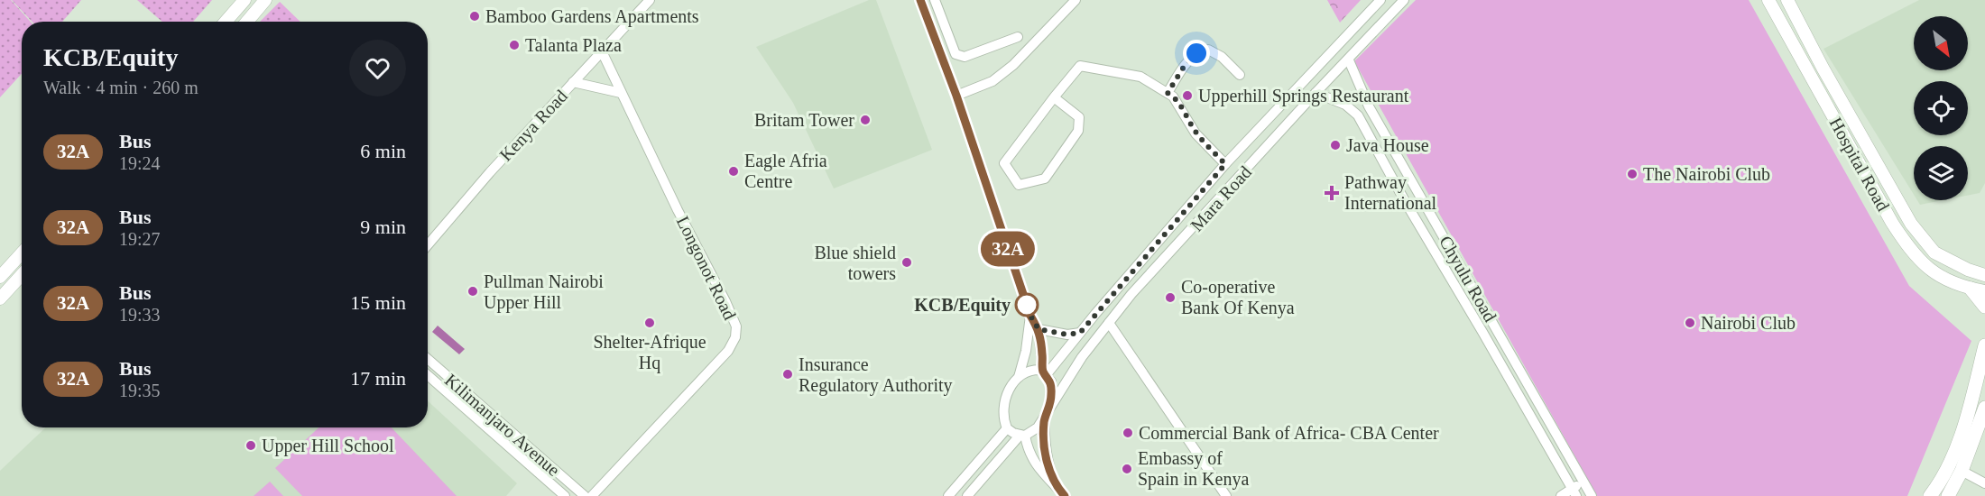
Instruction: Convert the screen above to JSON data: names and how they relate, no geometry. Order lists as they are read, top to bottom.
{
  "streets": {
    "street": [
      "Kenya Road",
      "Hospital Road",
      "Mara Road",
      "Longonot Road",
      "Chyulu Road",
      "Kilimanjaro Avenue"
    ]
  },
  "crossings": [
    ["Kenya Road", "Longonot Road"],
    ["Mara Road", "Chyulu Road"]
  ],
  "places": {
    "other": [
      "Bamboo Gardens Apartments",
      "Talanta Plaza",
      "Upperhill Springs Restaurant",
      "Britam Tower",
      "Java House",
      "Eagle Afria Centre",
      "The Nairobi Club",
      "Blue shield towers",
      "Pullman Nairobi Upper Hill",
      "Co-operative Bank Of Kenya",
      "KCB/Equity",
      "Shelter-Afrique Hq",
      "Nairobi Club",
      "Insurance Regulatory Authority",
      "Commercial Bank of Africa- CBA Center",
      "Upper Hill School",
      "Embassy of Spain in Kenya"
    ],
    "health": ["Pathway International"]
  },
  "lines": ["bus line 32A"],
  "north": "bottom right",
  "page": {
    "on_map": "32A",
    "heading": ["KCB/Equity", "Walk · 4 min · 260 m"],
    "list": [
      {
        "mark": "32A",
        "name": "Bus",
        "note": "19:24",
        "value": "6 min"
      },
      {
        "mark": "32A",
        "name": "Bus",
        "note": "19:27",
        "value": "9 min"
      },
      {
        "mark": "32A",
        "name": "Bus",
        "note": "19:33",
        "value": "15 min"
      },
      {
        "mark": "32A",
        "name": "Bus",
        "note": "19:35",
        "value": "17 min"
      }
    ]
  }
}
